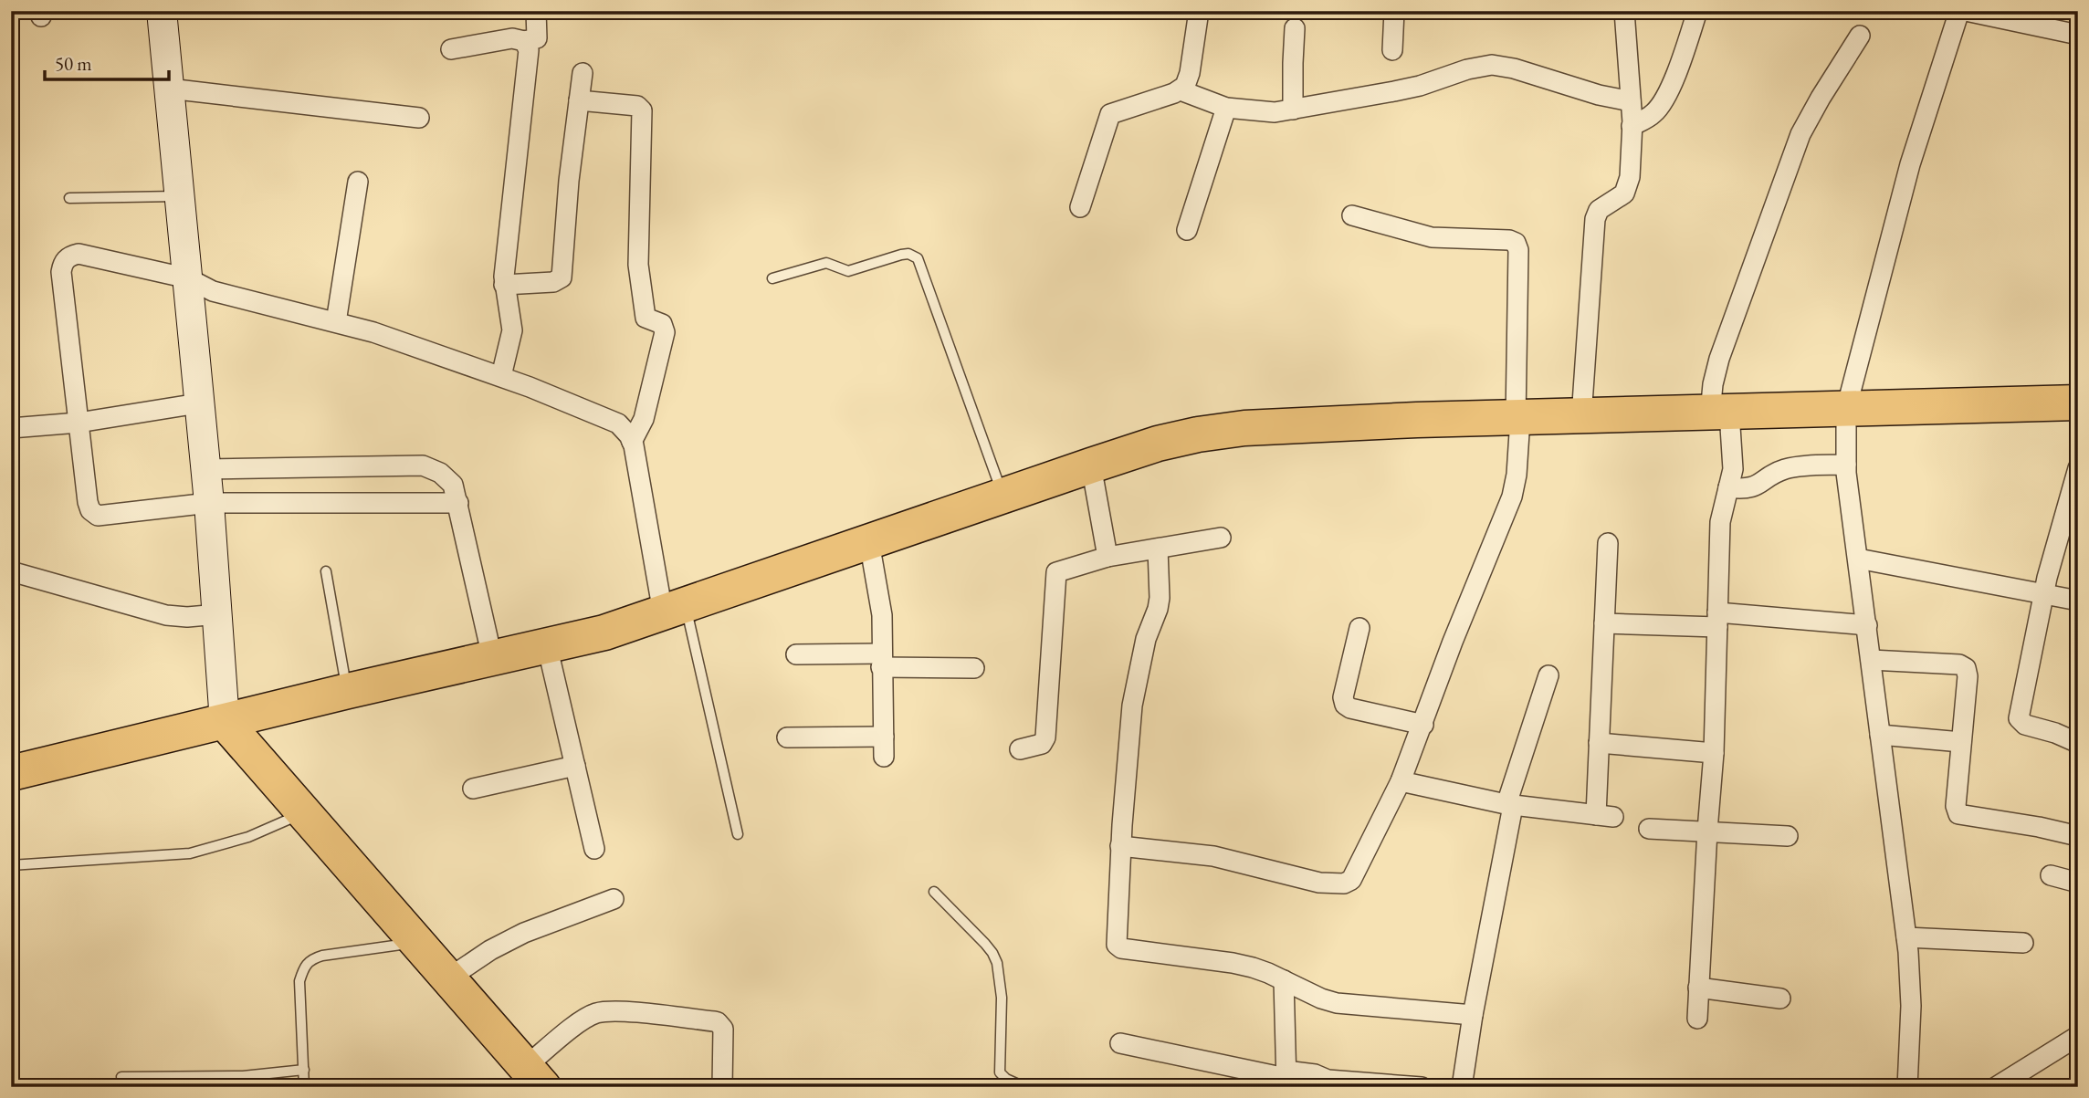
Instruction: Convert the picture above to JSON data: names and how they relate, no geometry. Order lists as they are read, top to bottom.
{
  "scale_bar": "50 m"
}
